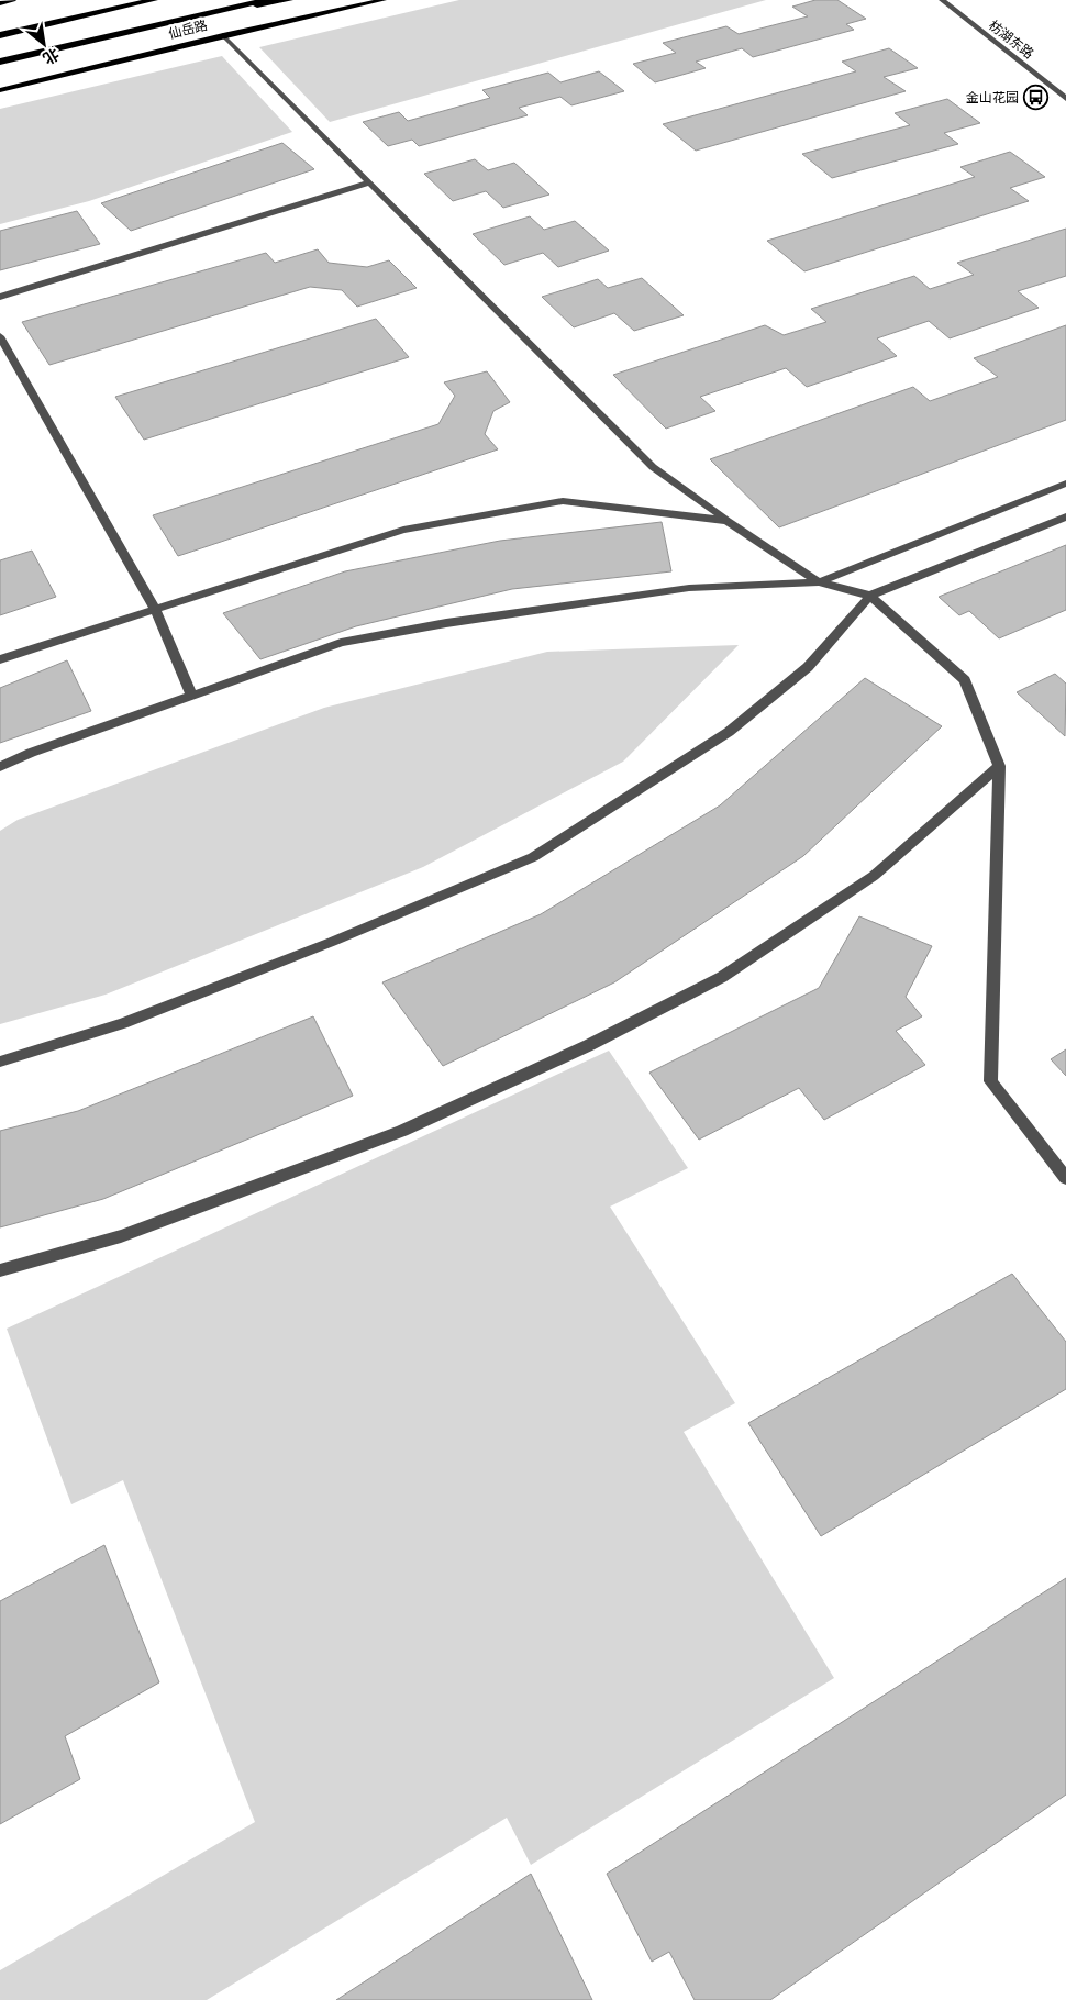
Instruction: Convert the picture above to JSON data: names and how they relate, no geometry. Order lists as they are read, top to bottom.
{
  "streets": {
    "highway": ["仙岳路"],
    "street": ["枋湖东路"]
  },
  "places": {
    "bus stop": ["金山花园"]
  },
  "north": "bottom right"
}
